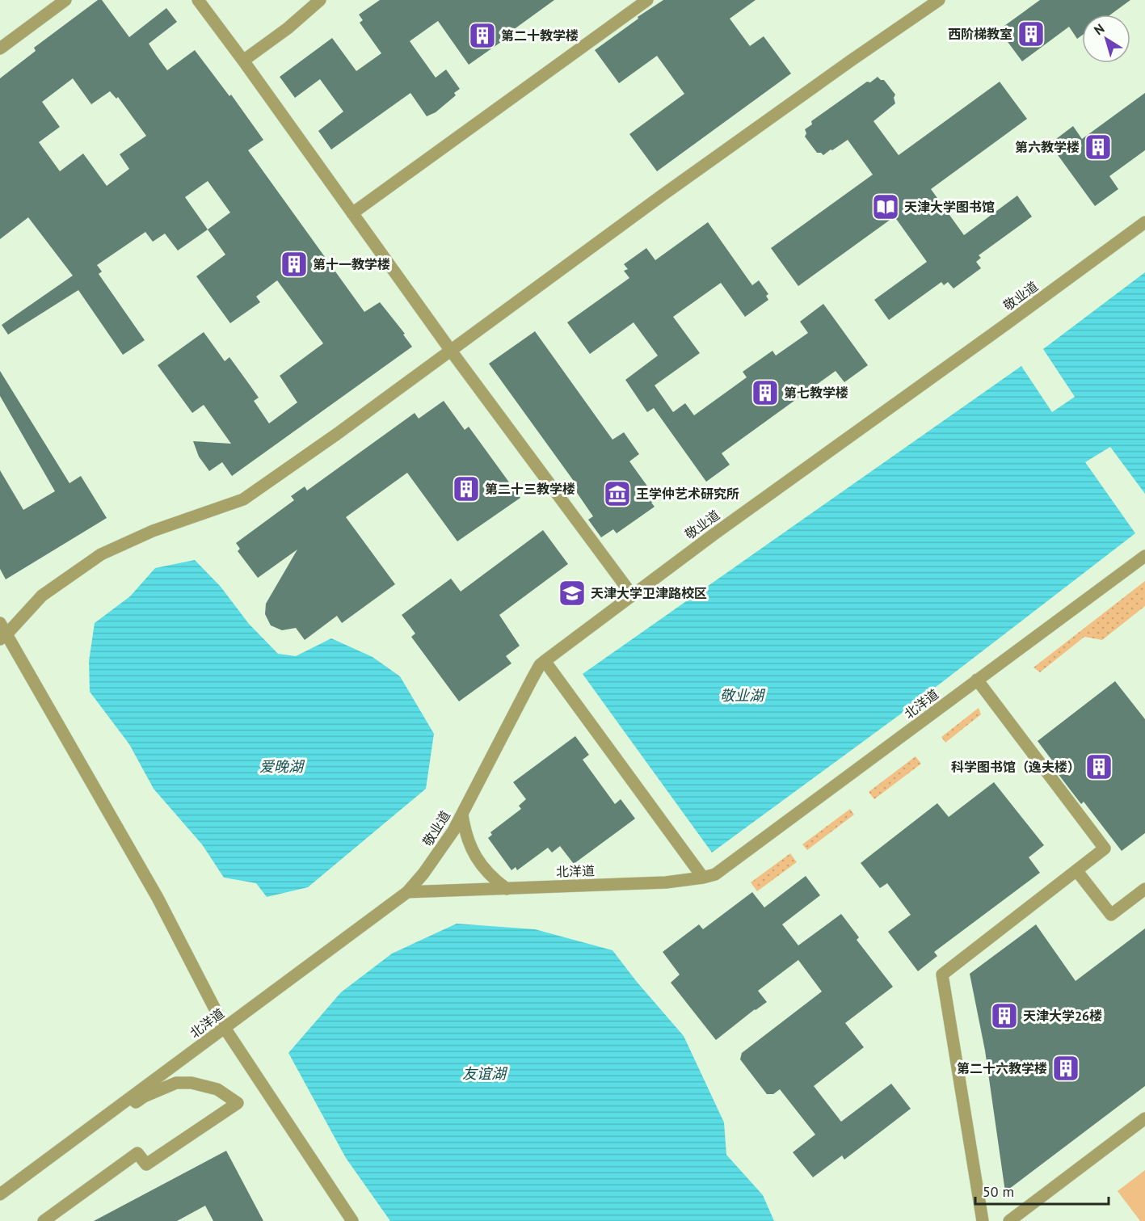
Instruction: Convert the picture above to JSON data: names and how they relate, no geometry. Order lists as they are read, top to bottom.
{
  "streets": {
    "street": ["敬业道", "北洋道"]
  },
  "crossings": [
    ["敬业道", "北洋道"]
  ],
  "water": ["敬业湖", "爱晚湖", "友谊湖"],
  "places": {
    "building": [
      "西阶梯教室",
      "第二十教学楼",
      "第六教学楼",
      "第十一教学楼",
      "第七教学楼",
      "第二十三教学楼",
      "科学图书馆（逸夫楼）",
      "天津大学26楼",
      "第二十六教学楼"
    ],
    "library": ["天津大学图书馆"],
    "museum": ["王学仲艺术研究所"],
    "school or university": ["天津大学卫津路校区"]
  },
  "scale_bar": "50 m",
  "north": "top left"
}
